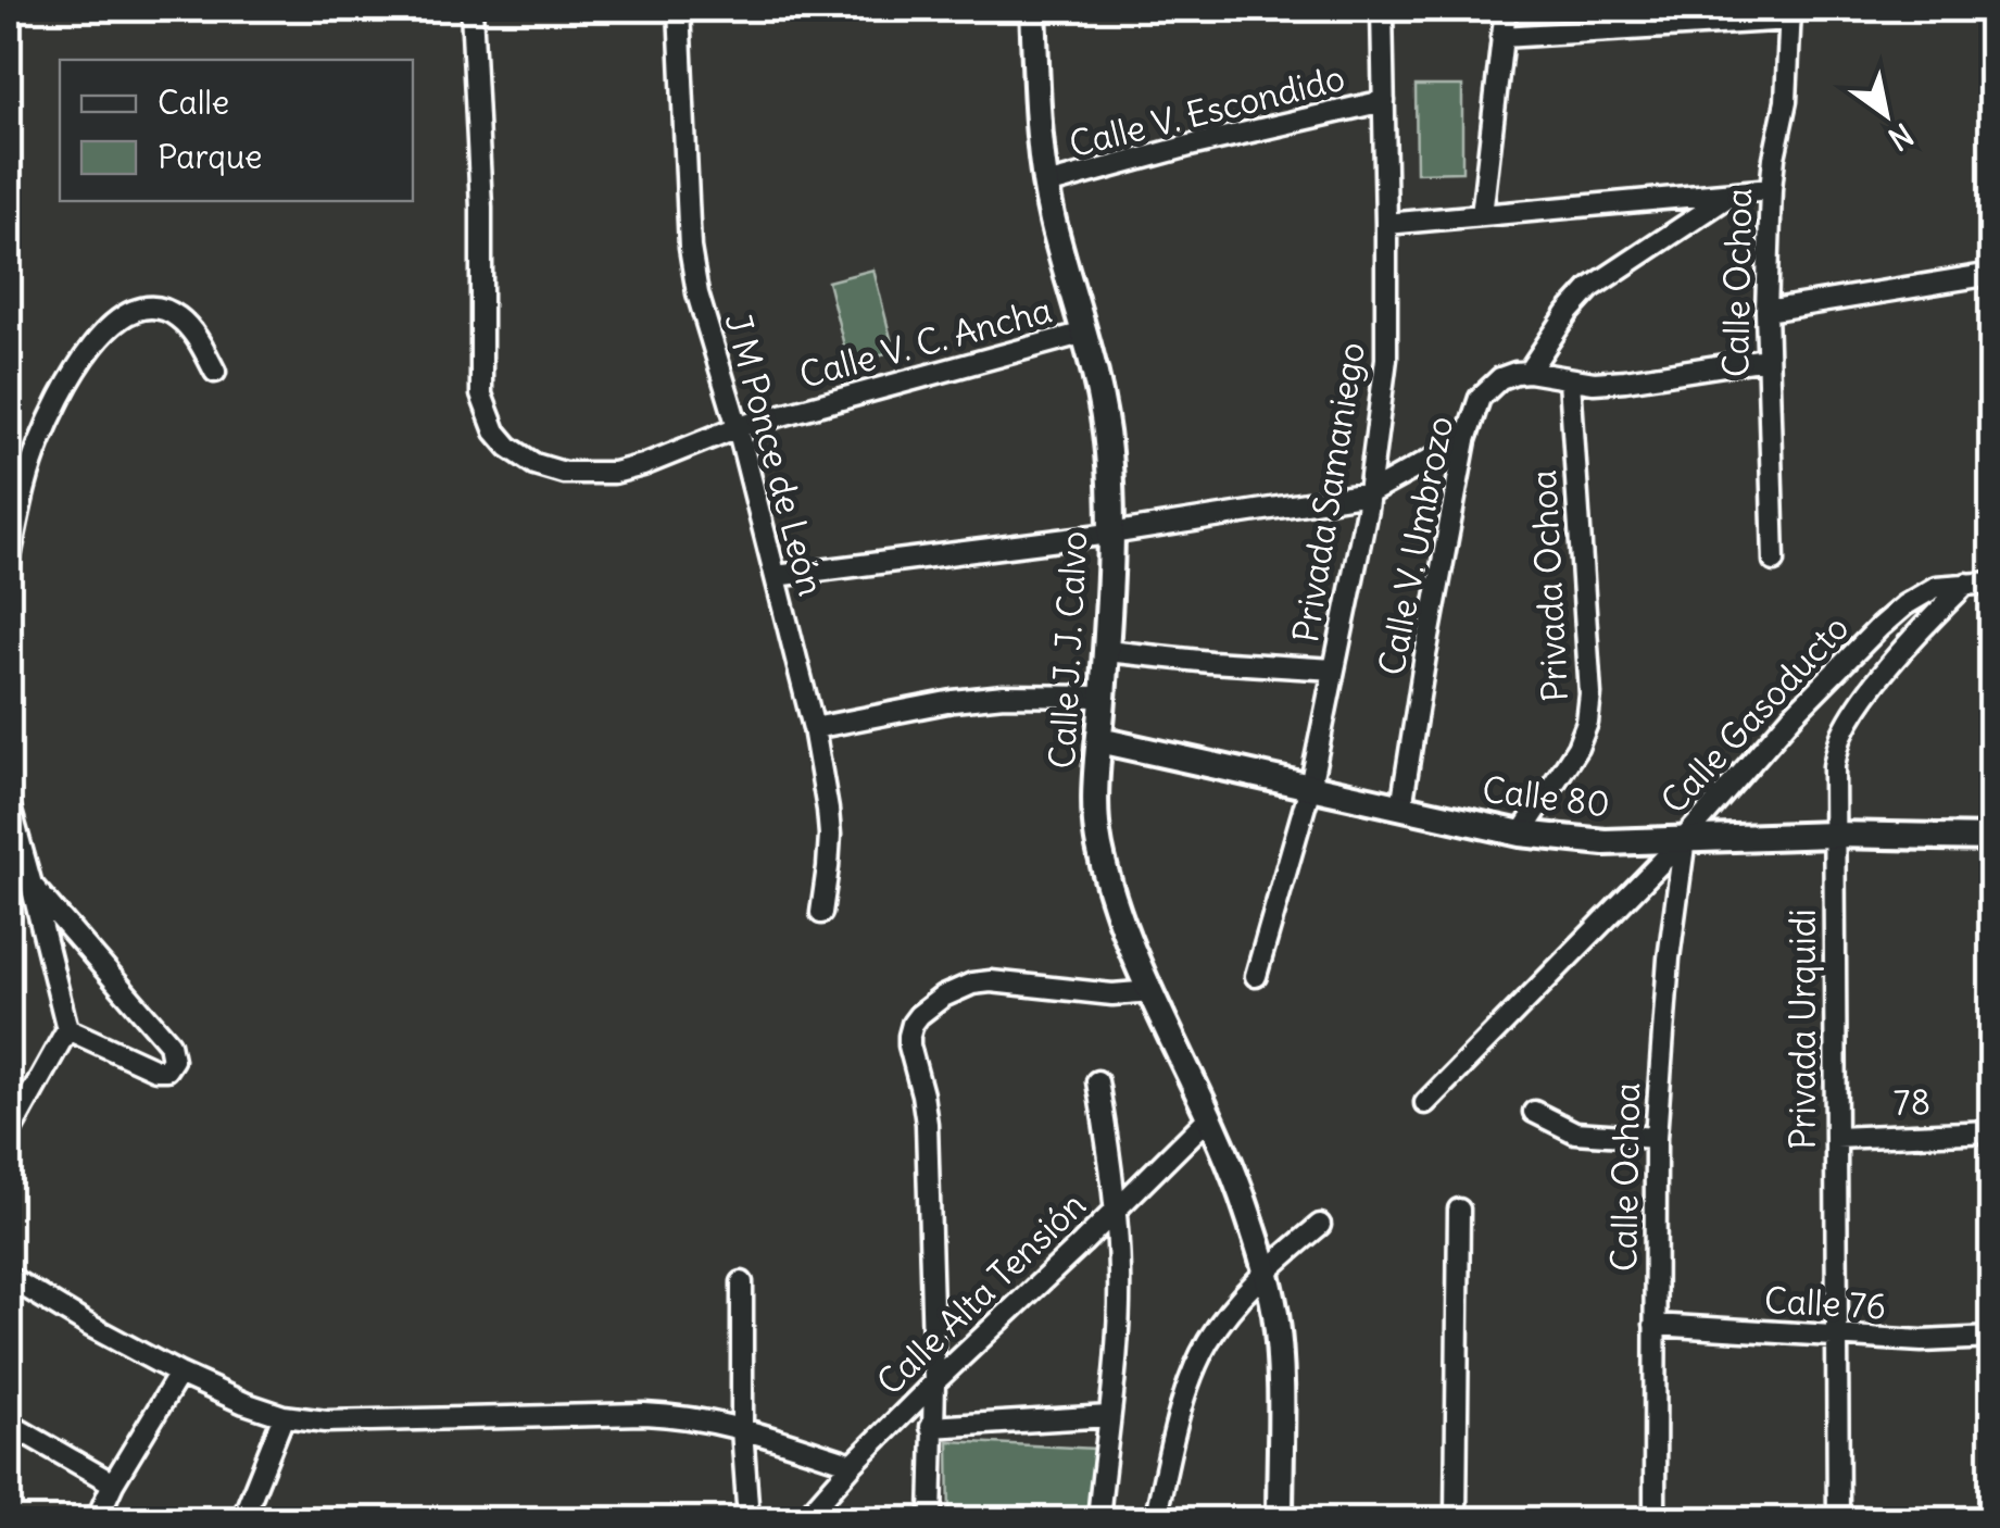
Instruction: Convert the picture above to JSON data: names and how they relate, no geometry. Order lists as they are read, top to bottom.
{
  "streets": {
    "street": [
      "Calle V. Escondido",
      "Calle Ochoa",
      "Calle V. C. Ancha",
      "J M Ponce de León",
      "Privada Samaniego",
      "Calle V. Umbrozo",
      "Privada Ochoa",
      "Calle J. J. Calvo",
      "Calle Gasoducto",
      "Calle 80",
      "Privada Urquidi",
      "78",
      "Calle Alta Tensión",
      "Calle 76"
    ]
  },
  "crossings": [
    ["Calle V. Escondido", "Privada Samaniego"],
    ["Calle V. Escondido", "Calle J. J. Calvo"],
    ["Calle Ochoa", "Calle Gasoducto"],
    ["Calle Ochoa", "Calle 80"],
    ["Calle Ochoa", "Calle 76"],
    ["Calle V. C. Ancha", "J M Ponce de León"],
    ["Calle V. C. Ancha", "Calle J. J. Calvo"],
    ["Privada Samaniego", "Calle 80"],
    ["Calle V. Umbrozo", "Calle 80"],
    ["Privada Ochoa", "Calle 80"],
    ["Calle J. J. Calvo", "Calle 80"],
    ["Calle J. J. Calvo", "Calle Alta Tensión"],
    ["Calle Gasoducto", "Calle 80"],
    ["Calle Gasoducto", "Privada Urquidi"],
    ["Calle 80", "Privada Urquidi"],
    ["Privada Urquidi", "78"],
    ["Privada Urquidi", "Calle 76"]
  ],
  "legend": ["Calle", "Parque"],
  "north": "bottom right"
}
